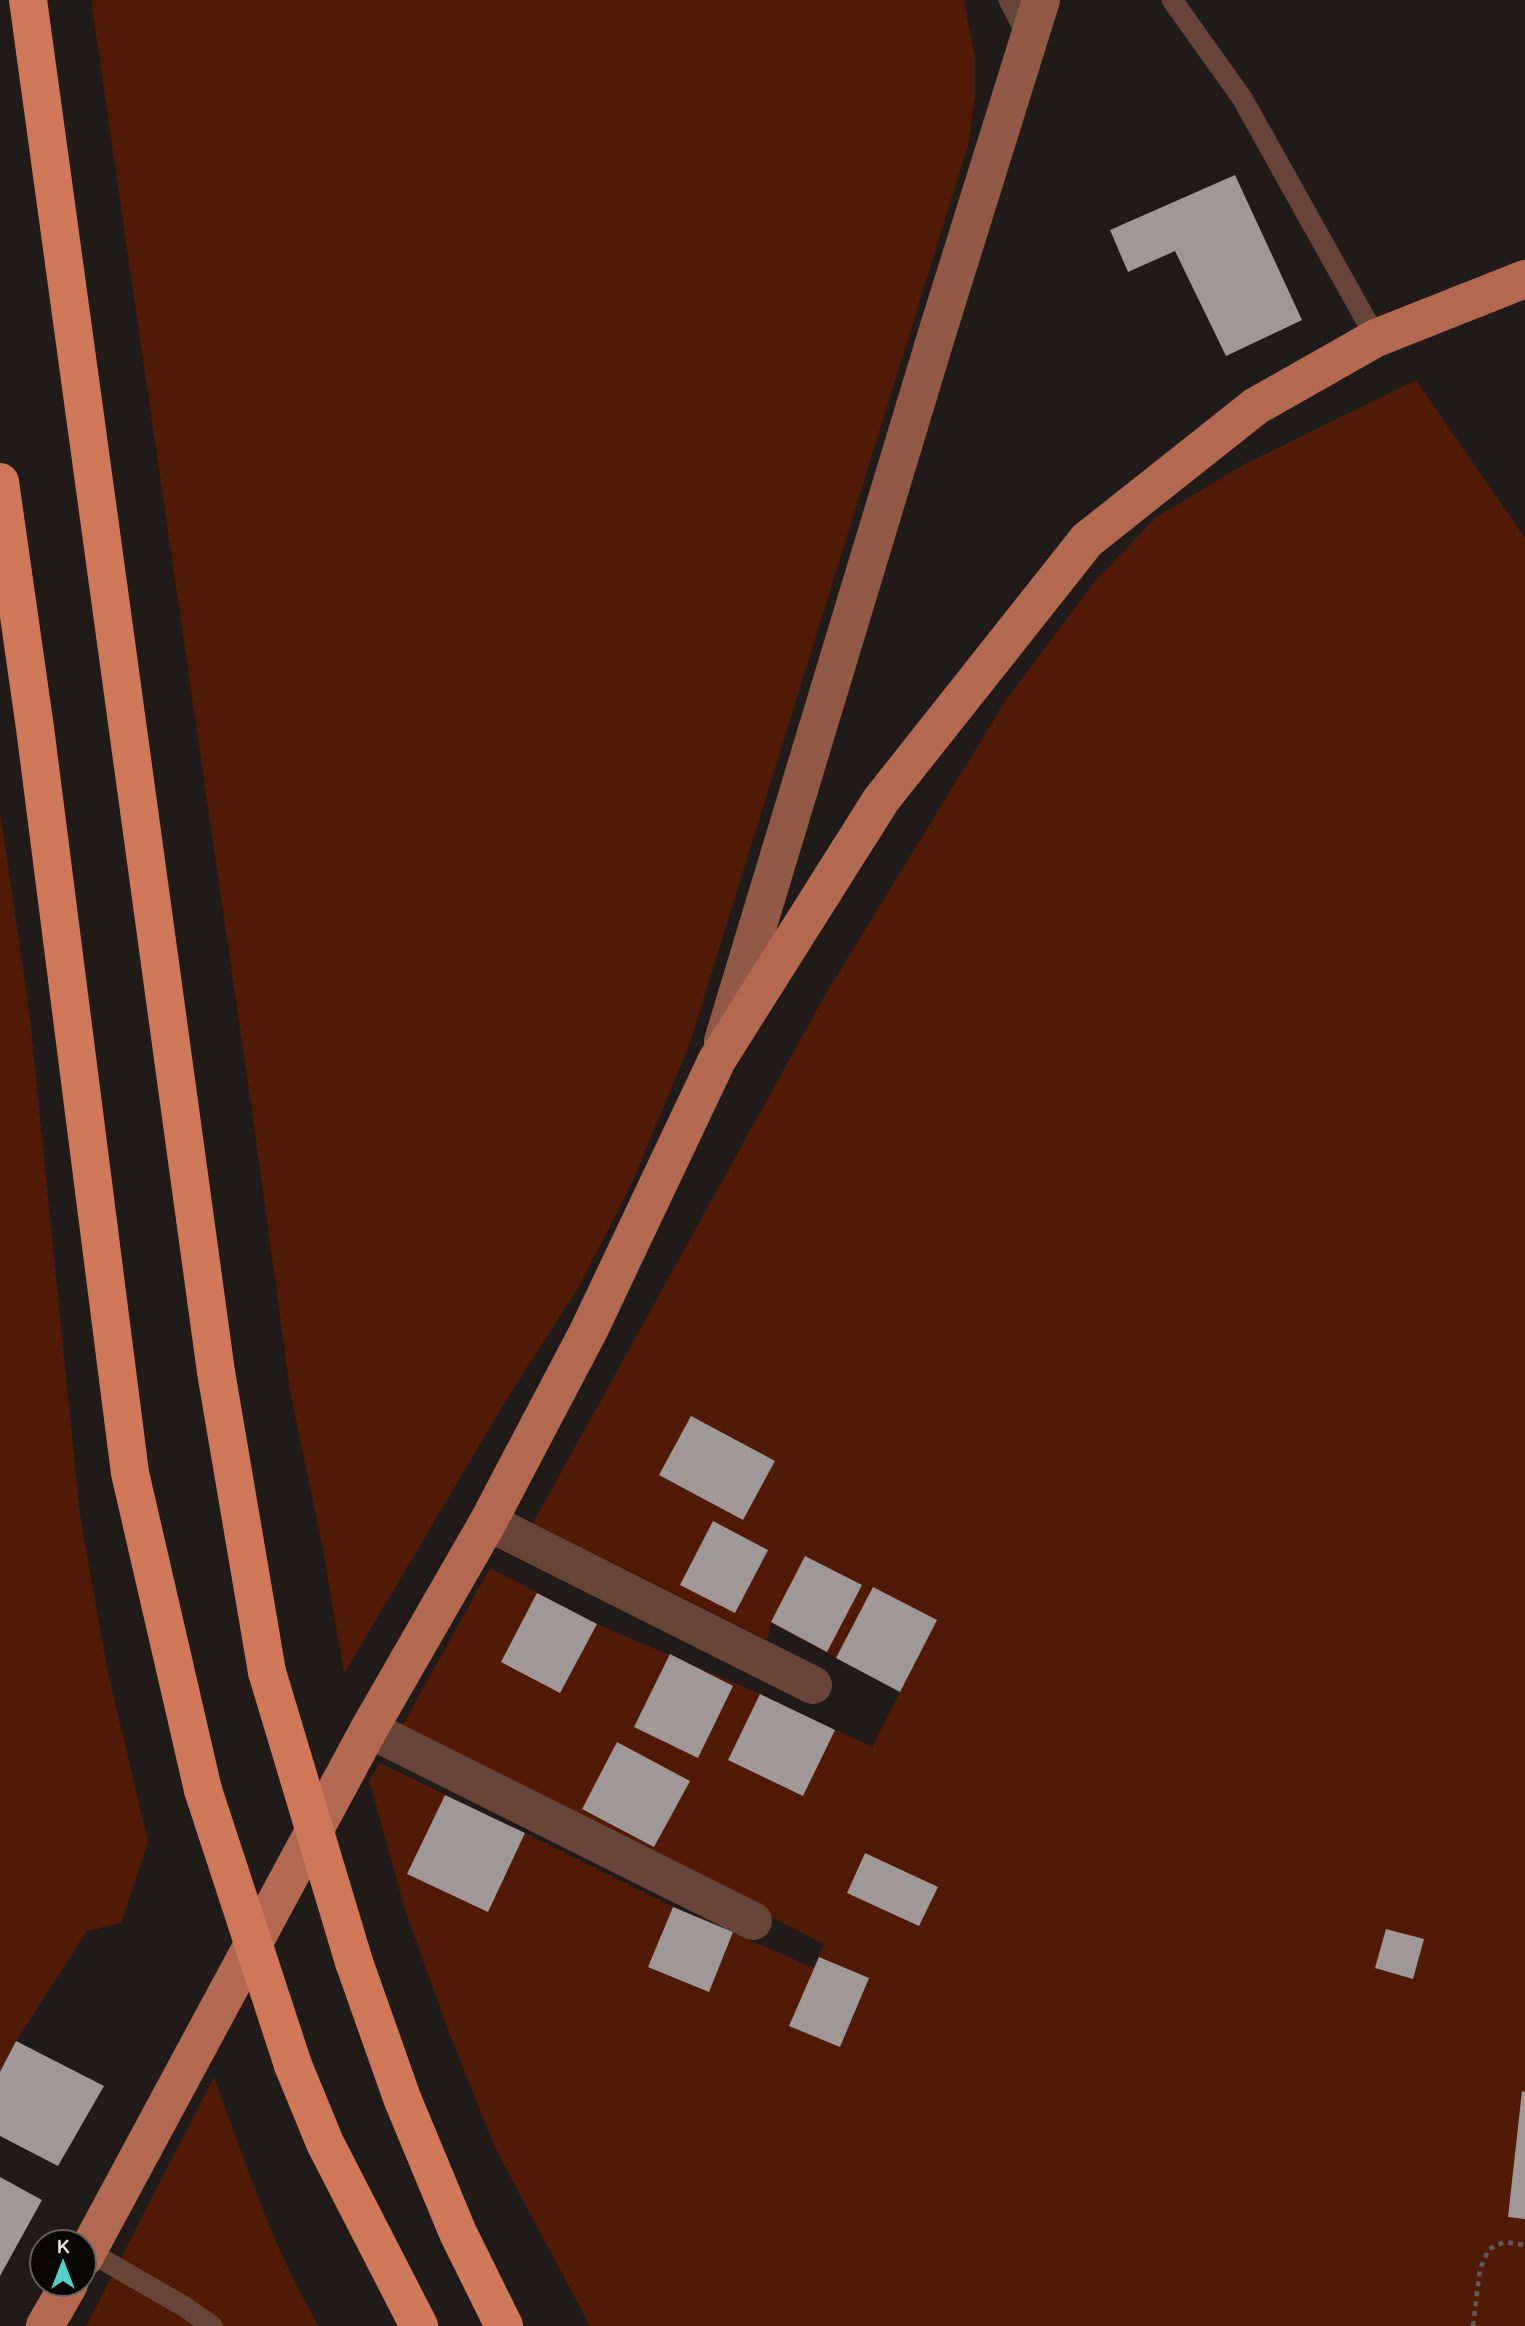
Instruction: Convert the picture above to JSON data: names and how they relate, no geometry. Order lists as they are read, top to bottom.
{
  "north": "top"
}
